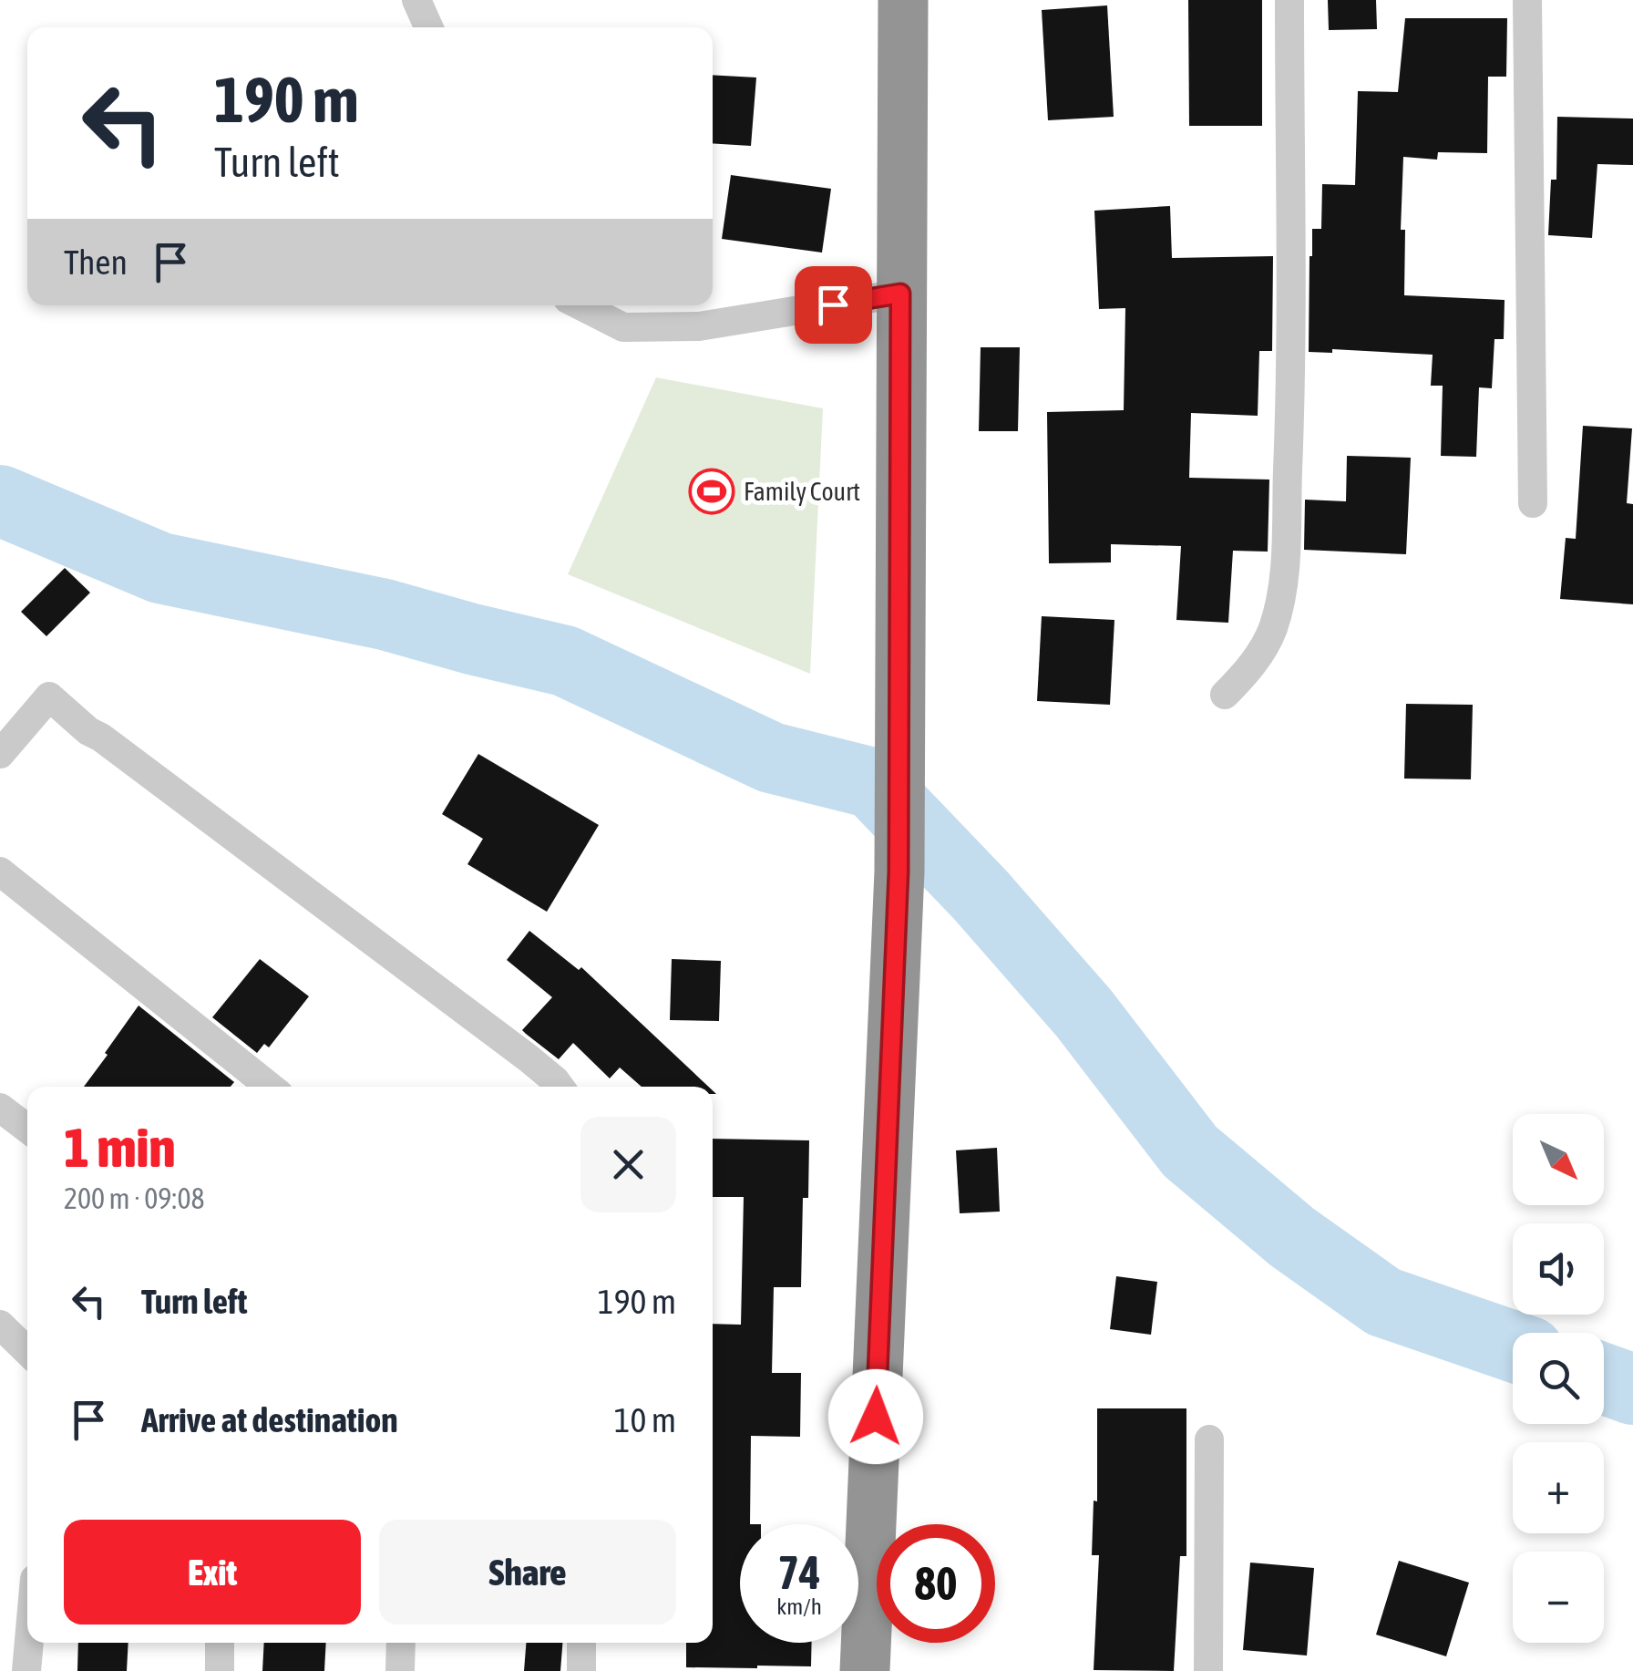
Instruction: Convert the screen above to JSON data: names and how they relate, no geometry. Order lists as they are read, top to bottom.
{
  "places": {
    "sports": ["Family Court"]
  },
  "north": "bottom right",
  "page": {
    "turn": ["190 m", "Turn left"],
    "then": "Then",
    "heading": ["1 min", "200 m · 09:08"],
    "map_buttons": ["+", "−"],
    "list": [
      {
        "name": "Turn left",
        "value": "190 m"
      },
      {
        "name": "Arrive at destination",
        "value": "10 m"
      }
    ],
    "buttons": ["Exit", "Share"],
    "speed": "74 km/h",
    "limit": "80"
  }
}
